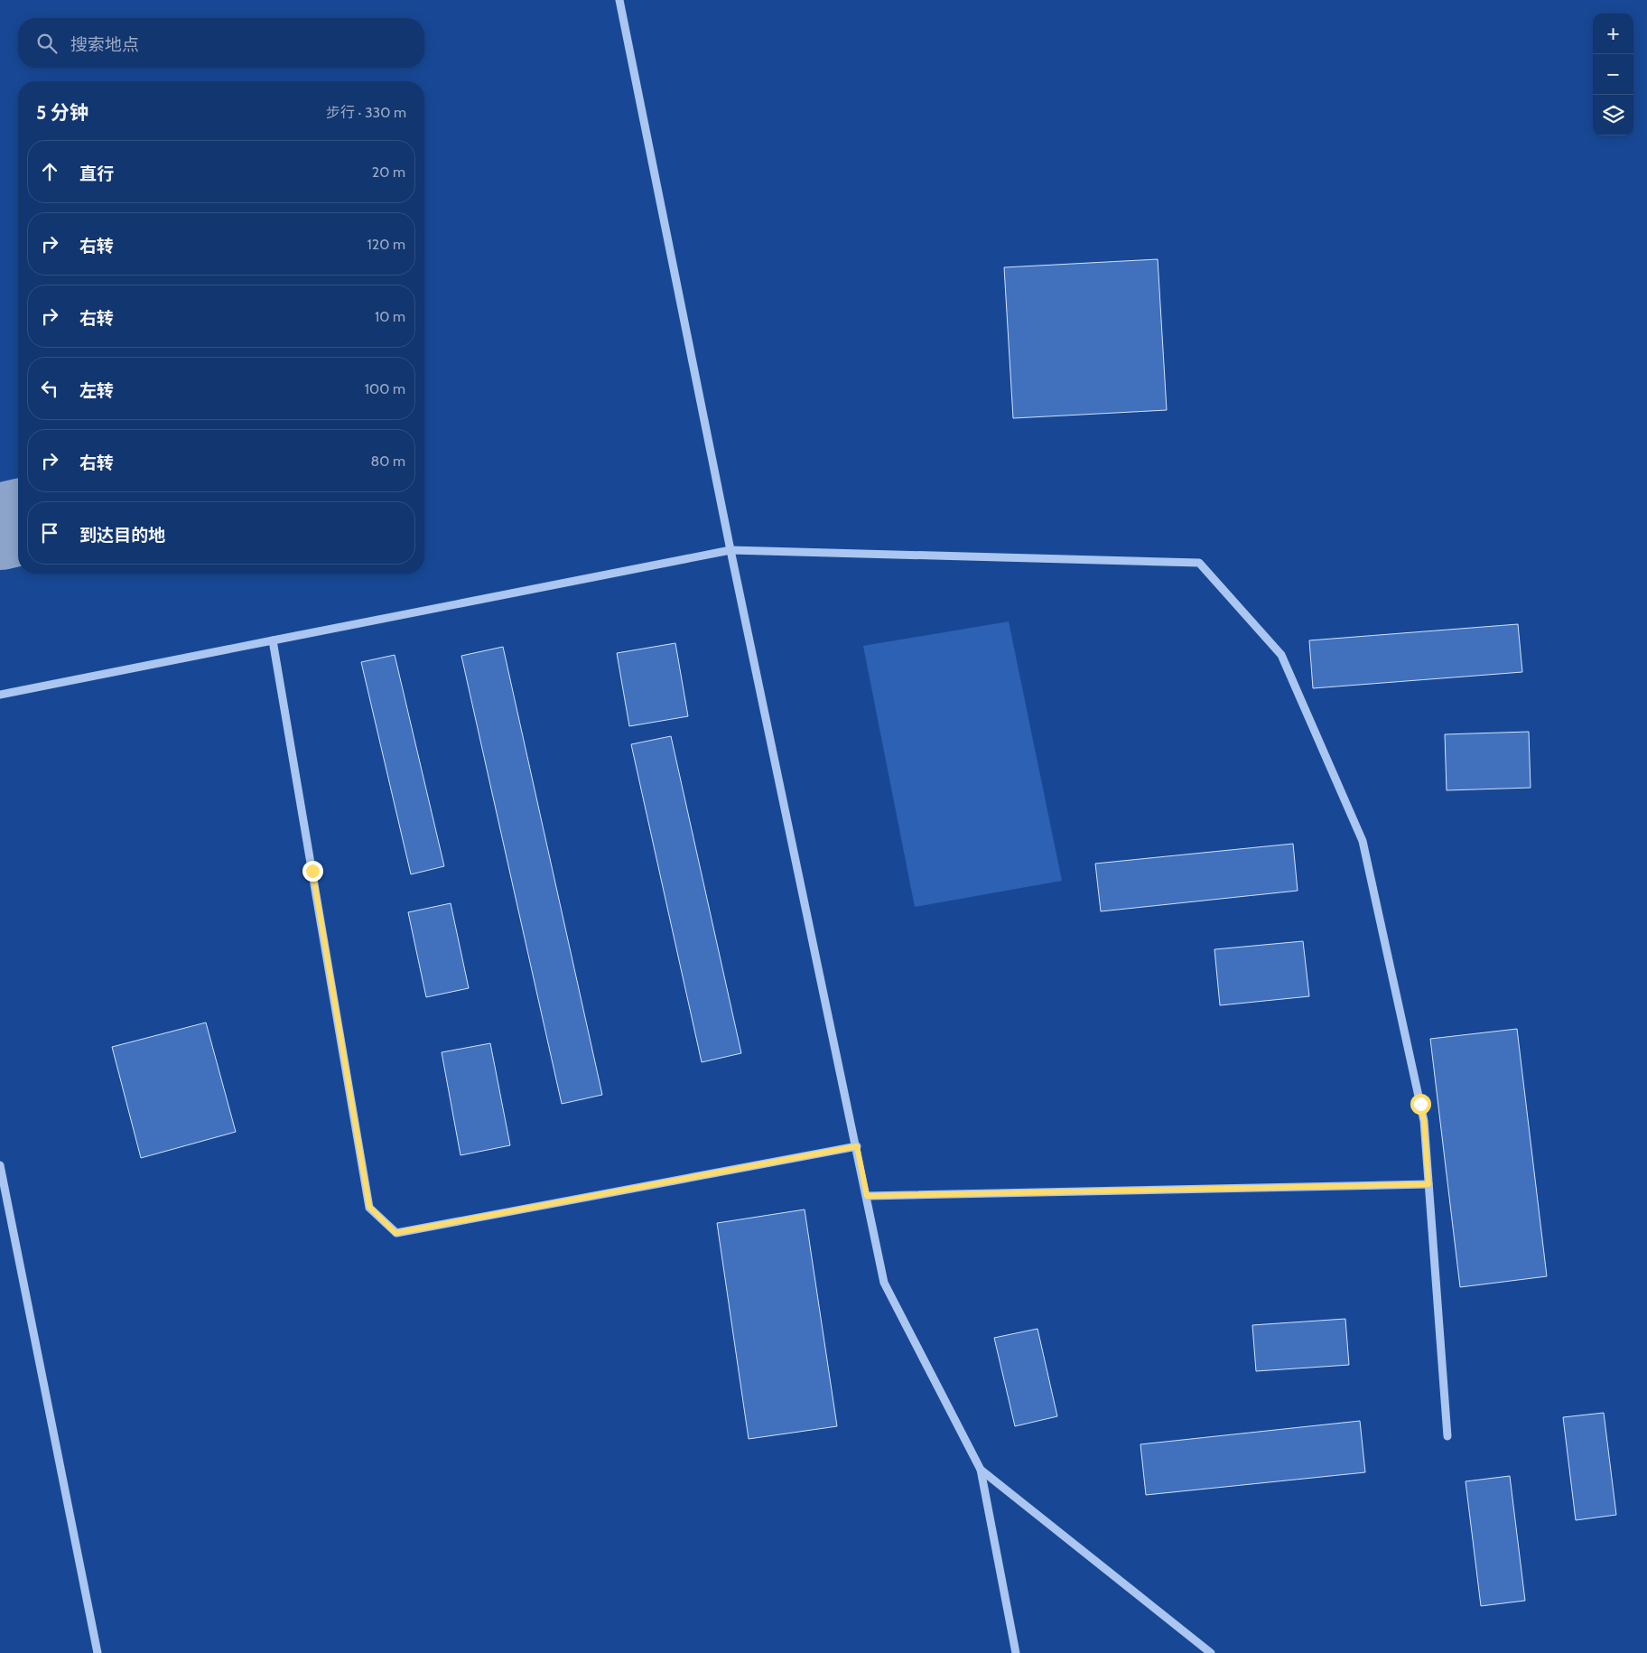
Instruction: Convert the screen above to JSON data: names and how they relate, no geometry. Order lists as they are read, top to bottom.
{
  "page": {
    "map_buttons": ["+", "−"],
    "search": "搜索地点",
    "heading": ["5 分钟", "步行 · 330 m"],
    "list": [
      ["直行", "20 m"],
      ["右转", "120 m"],
      ["右转", "10 m"],
      ["左转", "100 m"],
      ["右转", "80 m"],
      "到达目的地"
    ]
  }
}
